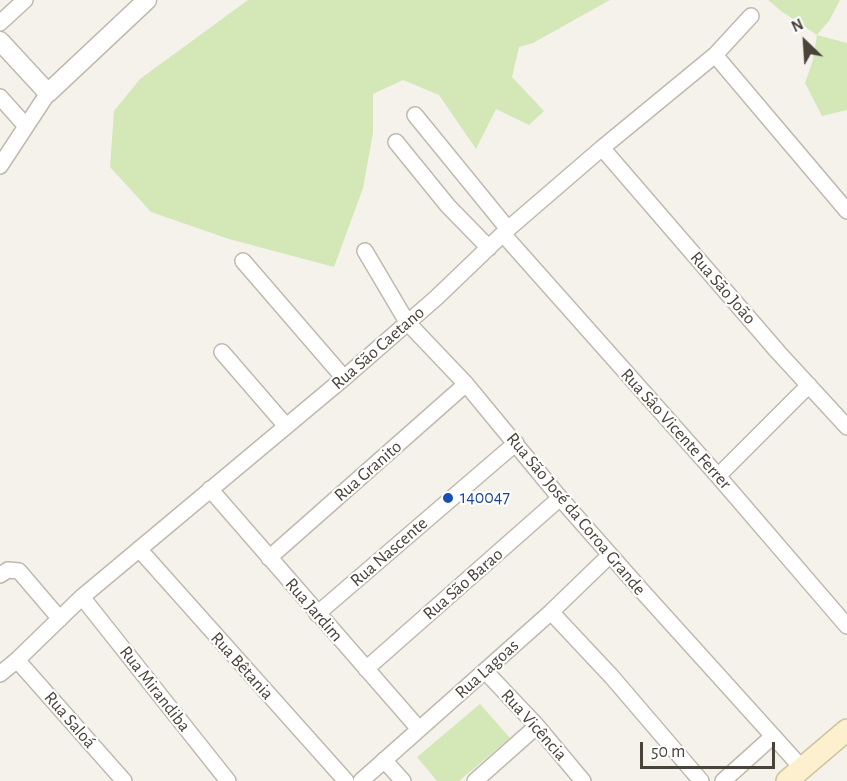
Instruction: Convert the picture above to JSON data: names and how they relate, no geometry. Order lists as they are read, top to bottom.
{
  "streets": {
    "street": [
      "Rua São João",
      "Rua São Caetano",
      "Rua Sâo Vicente Ferrer",
      "Rua Granito",
      "Rua São José da Coroa Grande",
      "Rua Nascente",
      "Rua São Barao",
      "Rua Jardim",
      "Rua Bêtania",
      "Rua Lagoas",
      "Rua Mirandiba",
      "Rua Saloá",
      "Rua Vicência"
    ]
  },
  "crossings": [
    ["Rua São João", "Rua São Caetano"],
    ["Rua São Caetano", "Rua Sâo Vicente Ferrer"],
    ["Rua São Caetano", "Rua São José da Coroa Grande"],
    ["Rua São Caetano", "Rua Jardim"],
    ["Rua São Caetano", "Rua Bêtania"],
    ["Rua São Caetano", "Rua Mirandiba"],
    ["Rua São Caetano", "Rua Saloá"],
    ["Rua Granito", "Rua São José da Coroa Grande"],
    ["Rua Granito", "Rua Jardim"],
    ["Rua São José da Coroa Grande", "Rua Nascente"],
    ["Rua São José da Coroa Grande", "Rua São Barao"],
    ["Rua São José da Coroa Grande", "Rua Lagoas"],
    ["Rua Nascente", "Rua Jardim"],
    ["Rua São Barao", "Rua Jardim"],
    ["Rua Jardim", "Rua Lagoas"],
    ["Rua Lagoas", "Rua Vicência"]
  ],
  "places": ["140047"],
  "scale_bar": "50 m",
  "north": "top left"
}
